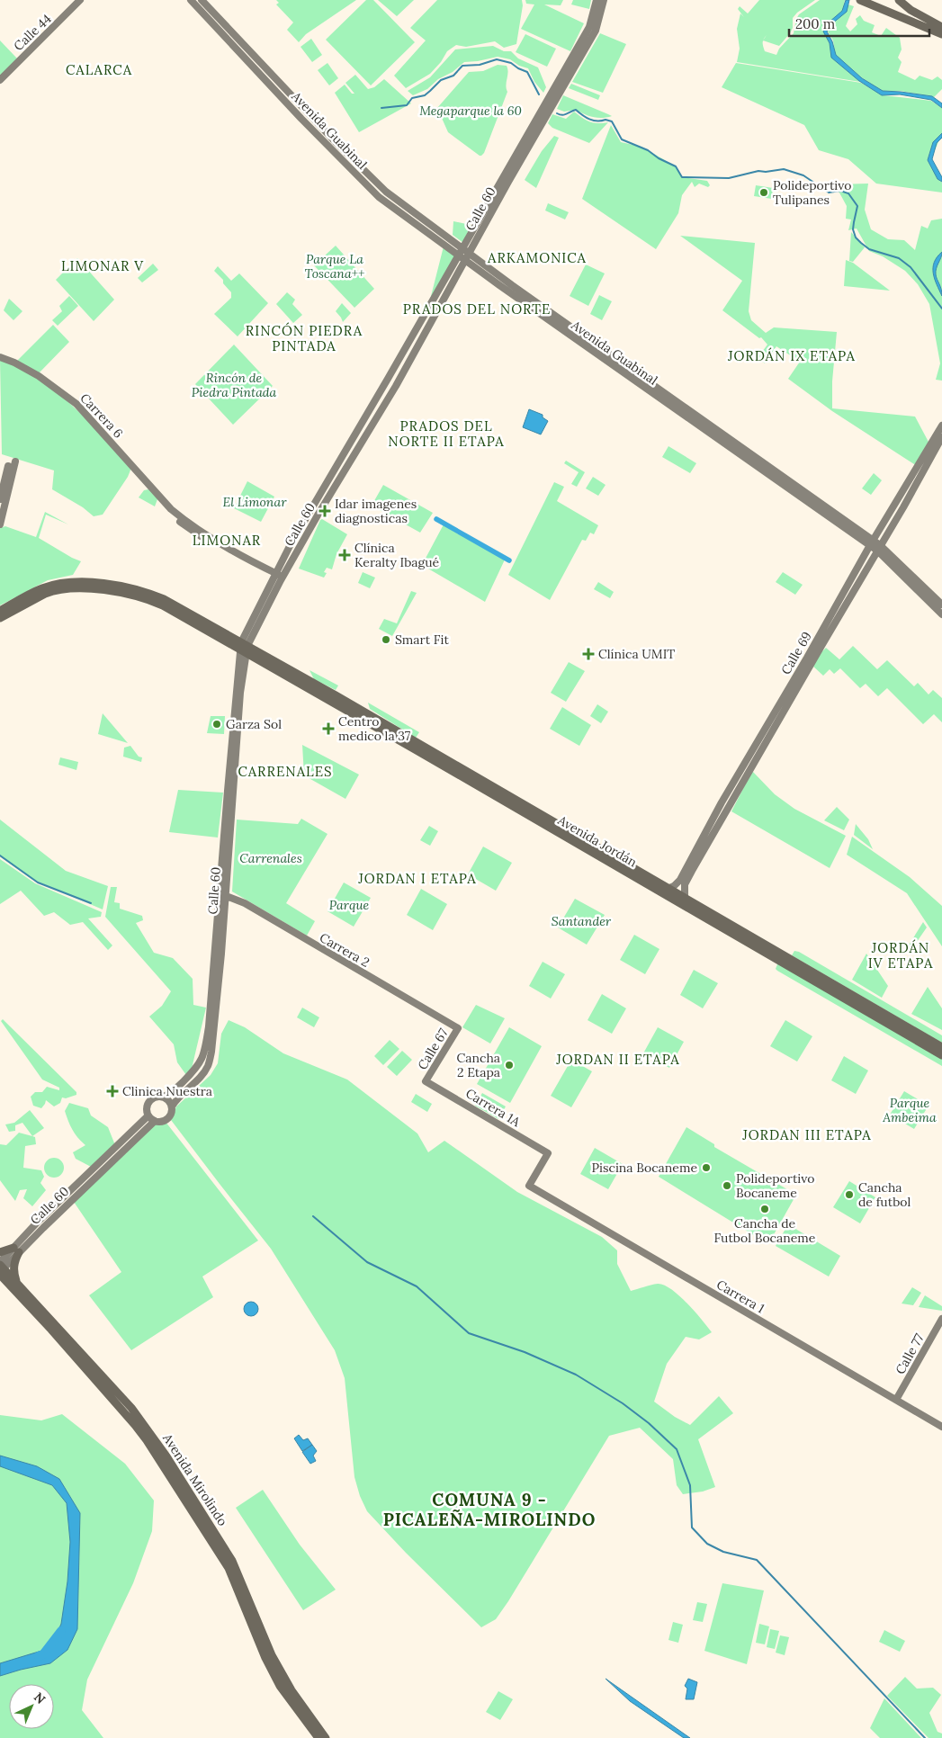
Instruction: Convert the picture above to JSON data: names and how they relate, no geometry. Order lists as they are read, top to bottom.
{
  "streets": {
    "main road": [
      "Calle 44",
      "Avenida Guabinal",
      "Calle 60",
      "Carrera 6",
      "Calle 69",
      "Avenida Jordán",
      "Carrera 2",
      "Calle 67",
      "Carrera 1A",
      "Carrera 1",
      "Calle 77",
      "Avenida Mirolindo"
    ]
  },
  "crossings": [
    ["Avenida Guabinal", "Calle 60"],
    ["Avenida Guabinal", "Calle 69"],
    ["Calle 60", "Carrera 6"],
    ["Calle 60", "Avenida Jordán"],
    ["Calle 60", "Carrera 2"],
    ["Calle 60", "Avenida Mirolindo"],
    ["Calle 69", "Avenida Jordán"],
    ["Carrera 2", "Calle 67"],
    ["Calle 67", "Carrera 1A"],
    ["Carrera 1A", "Carrera 1"],
    ["Carrera 1", "Calle 77"]
  ],
  "districts": [
    "CALARCA",
    "ARKAMONICA",
    "LIMONAR V",
    "PRADOS DEL NORTE",
    "RINCÓN PIEDRA PINTADA",
    "JORDÁN IX ETAPA",
    "PRADOS DEL NORTE II ETAPA",
    "LIMONAR",
    "CARRENALES",
    "JORDAN I ETAPA",
    "JORDÁN IV ETAPA",
    "JORDAN II ETAPA",
    "JORDAN III ETAPA",
    "COMUNA 9 - PICALEÑA-MIROLINDO"
  ],
  "parks": [
    "Megaparque la 60",
    "Parque La Toscana++",
    "Rincón de Piedra Pintada",
    "El Limonar",
    "Carrenales",
    "Parque",
    "Santander",
    "Parque Ambeima"
  ],
  "places": {
    "other": [
      "Polideportivo Tulipanes",
      "Smart Fit",
      "Garza Sol",
      "Cancha 2 Etapa",
      "Piscina Bocaneme",
      "Polideportivo Bocaneme",
      "Cancha de futbol",
      "Cancha de Futbol Bocaneme"
    ],
    "health": [
      "Idar imagenes diagnosticas",
      "Clínica Keralty Ibagué",
      "Clínica UMIT",
      "Centro medico la 37",
      "Clinica Nuestra"
    ]
  },
  "scale_bar": "200 m",
  "north": "top right"
}
